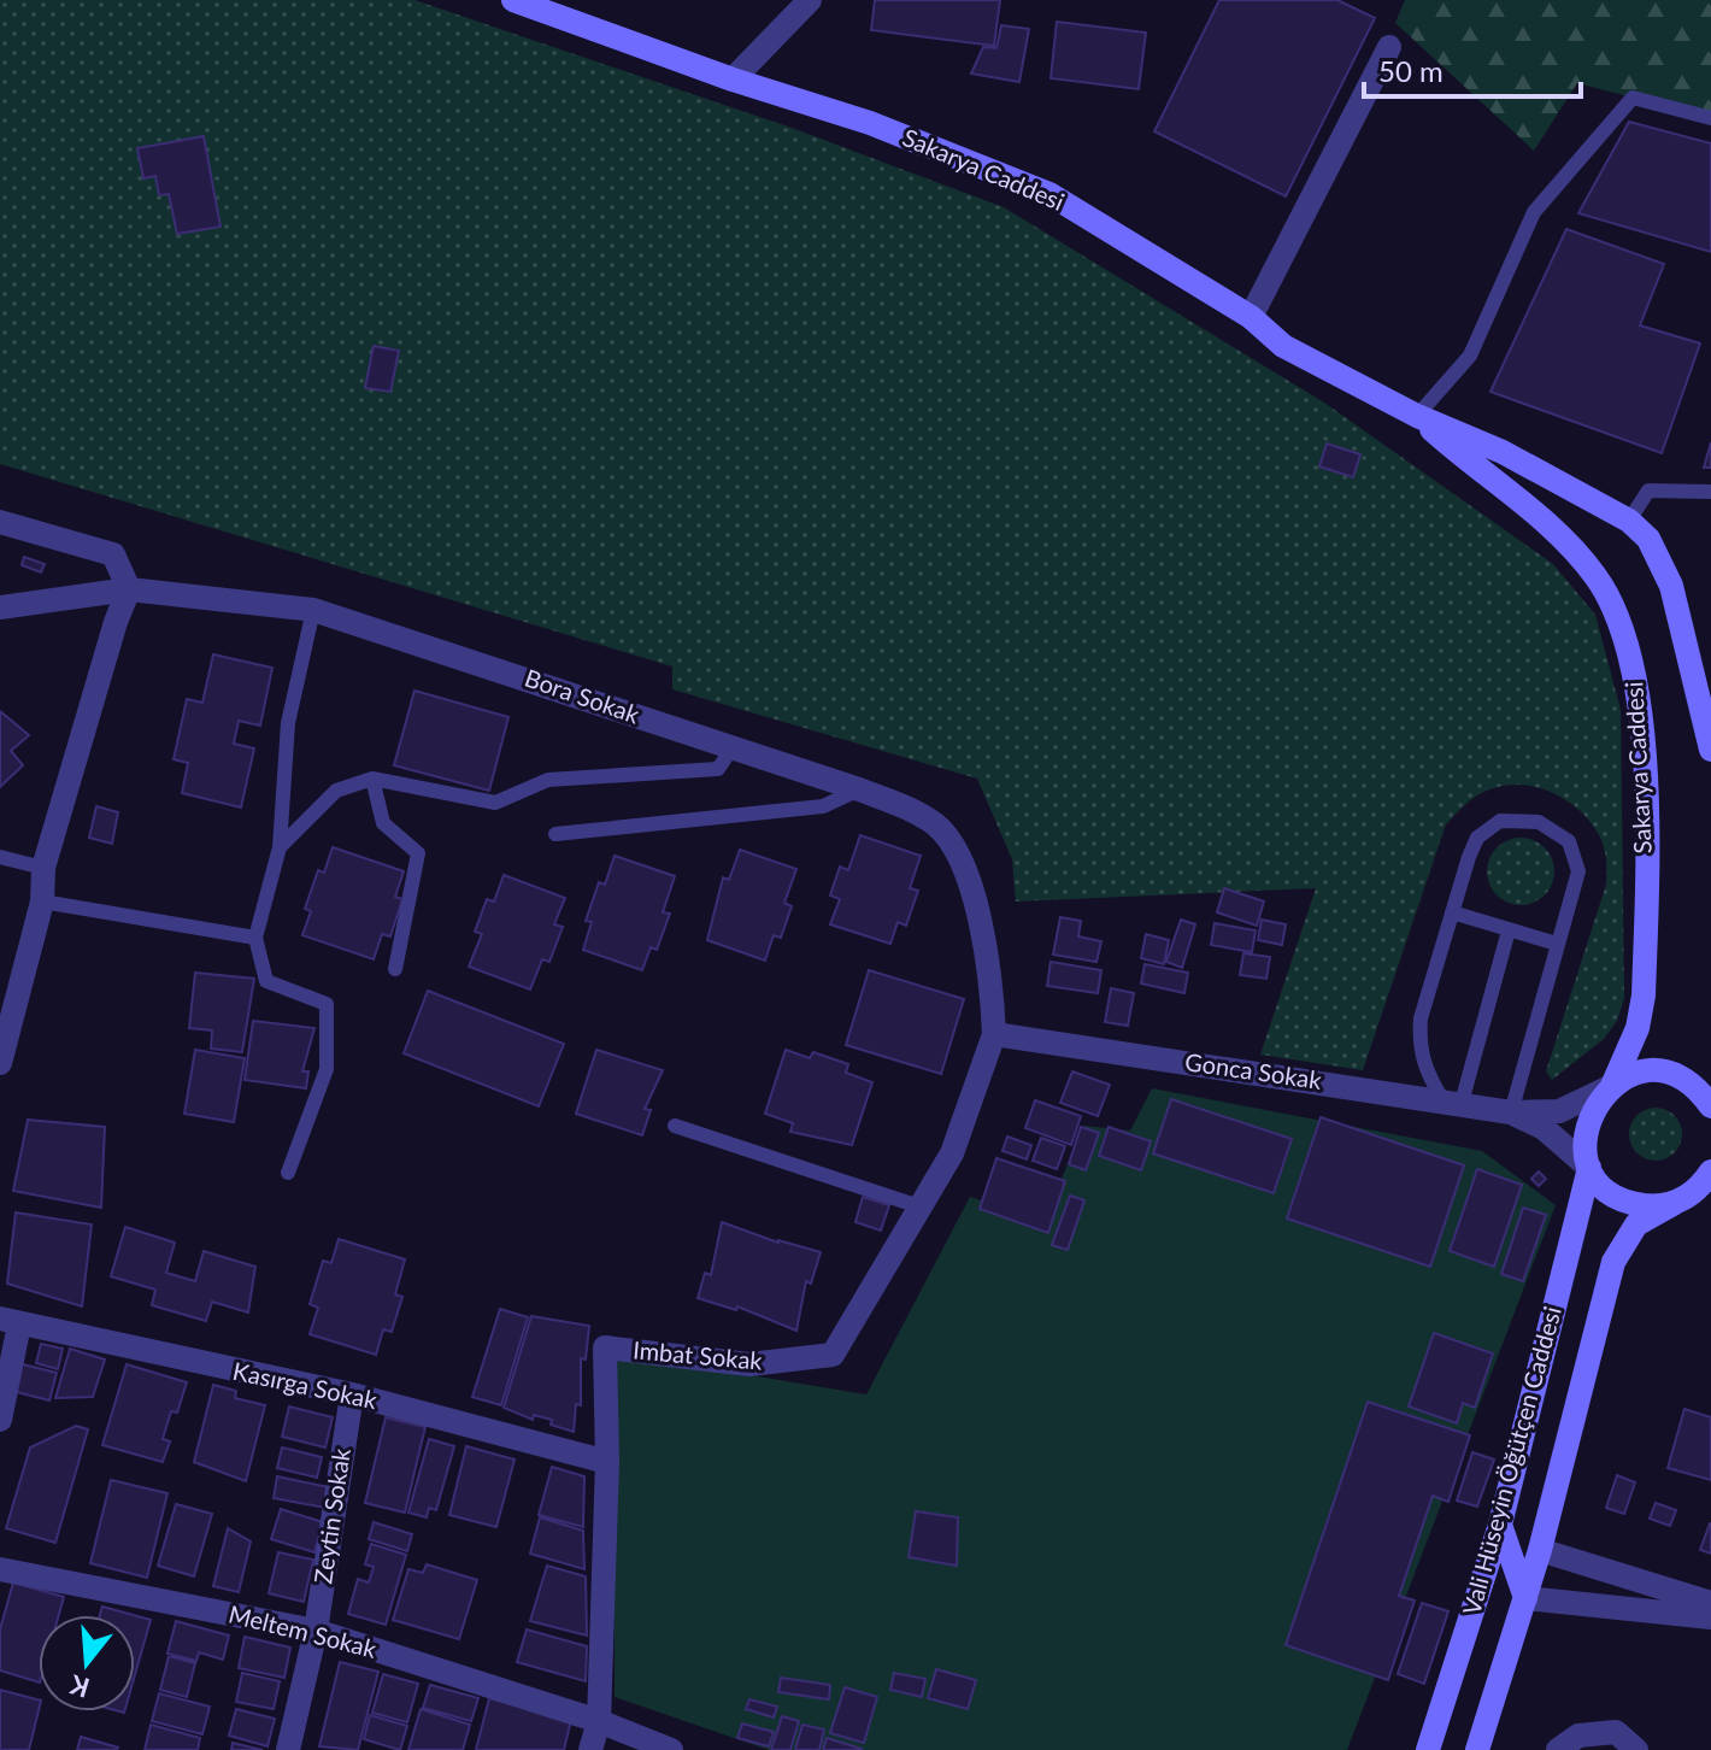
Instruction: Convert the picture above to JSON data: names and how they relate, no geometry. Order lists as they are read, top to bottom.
{
  "streets": {
    "main road": ["Sakarya Caddesi", "Vali Hüseyin Öğütçen Caddesi"],
    "street": [
      "Bora Sokak",
      "Gonca Sokak",
      "Imbat Sokak",
      "Kasırga Sokak",
      "Zeytin Sokak",
      "Meltem Sokak"
    ]
  },
  "crossings": [
    ["Sakarya Caddesi", "Vali Hüseyin Öğütçen Caddesi"],
    ["Bora Sokak", "Gonca Sokak"],
    ["Bora Sokak", "Imbat Sokak"],
    ["Gonca Sokak", "Imbat Sokak"],
    ["Imbat Sokak", "Kasırga Sokak"],
    ["Imbat Sokak", "Meltem Sokak"],
    ["Kasırga Sokak", "Zeytin Sokak"],
    ["Zeytin Sokak", "Meltem Sokak"]
  ],
  "scale_bar": "50 m",
  "north": "bottom"
}
